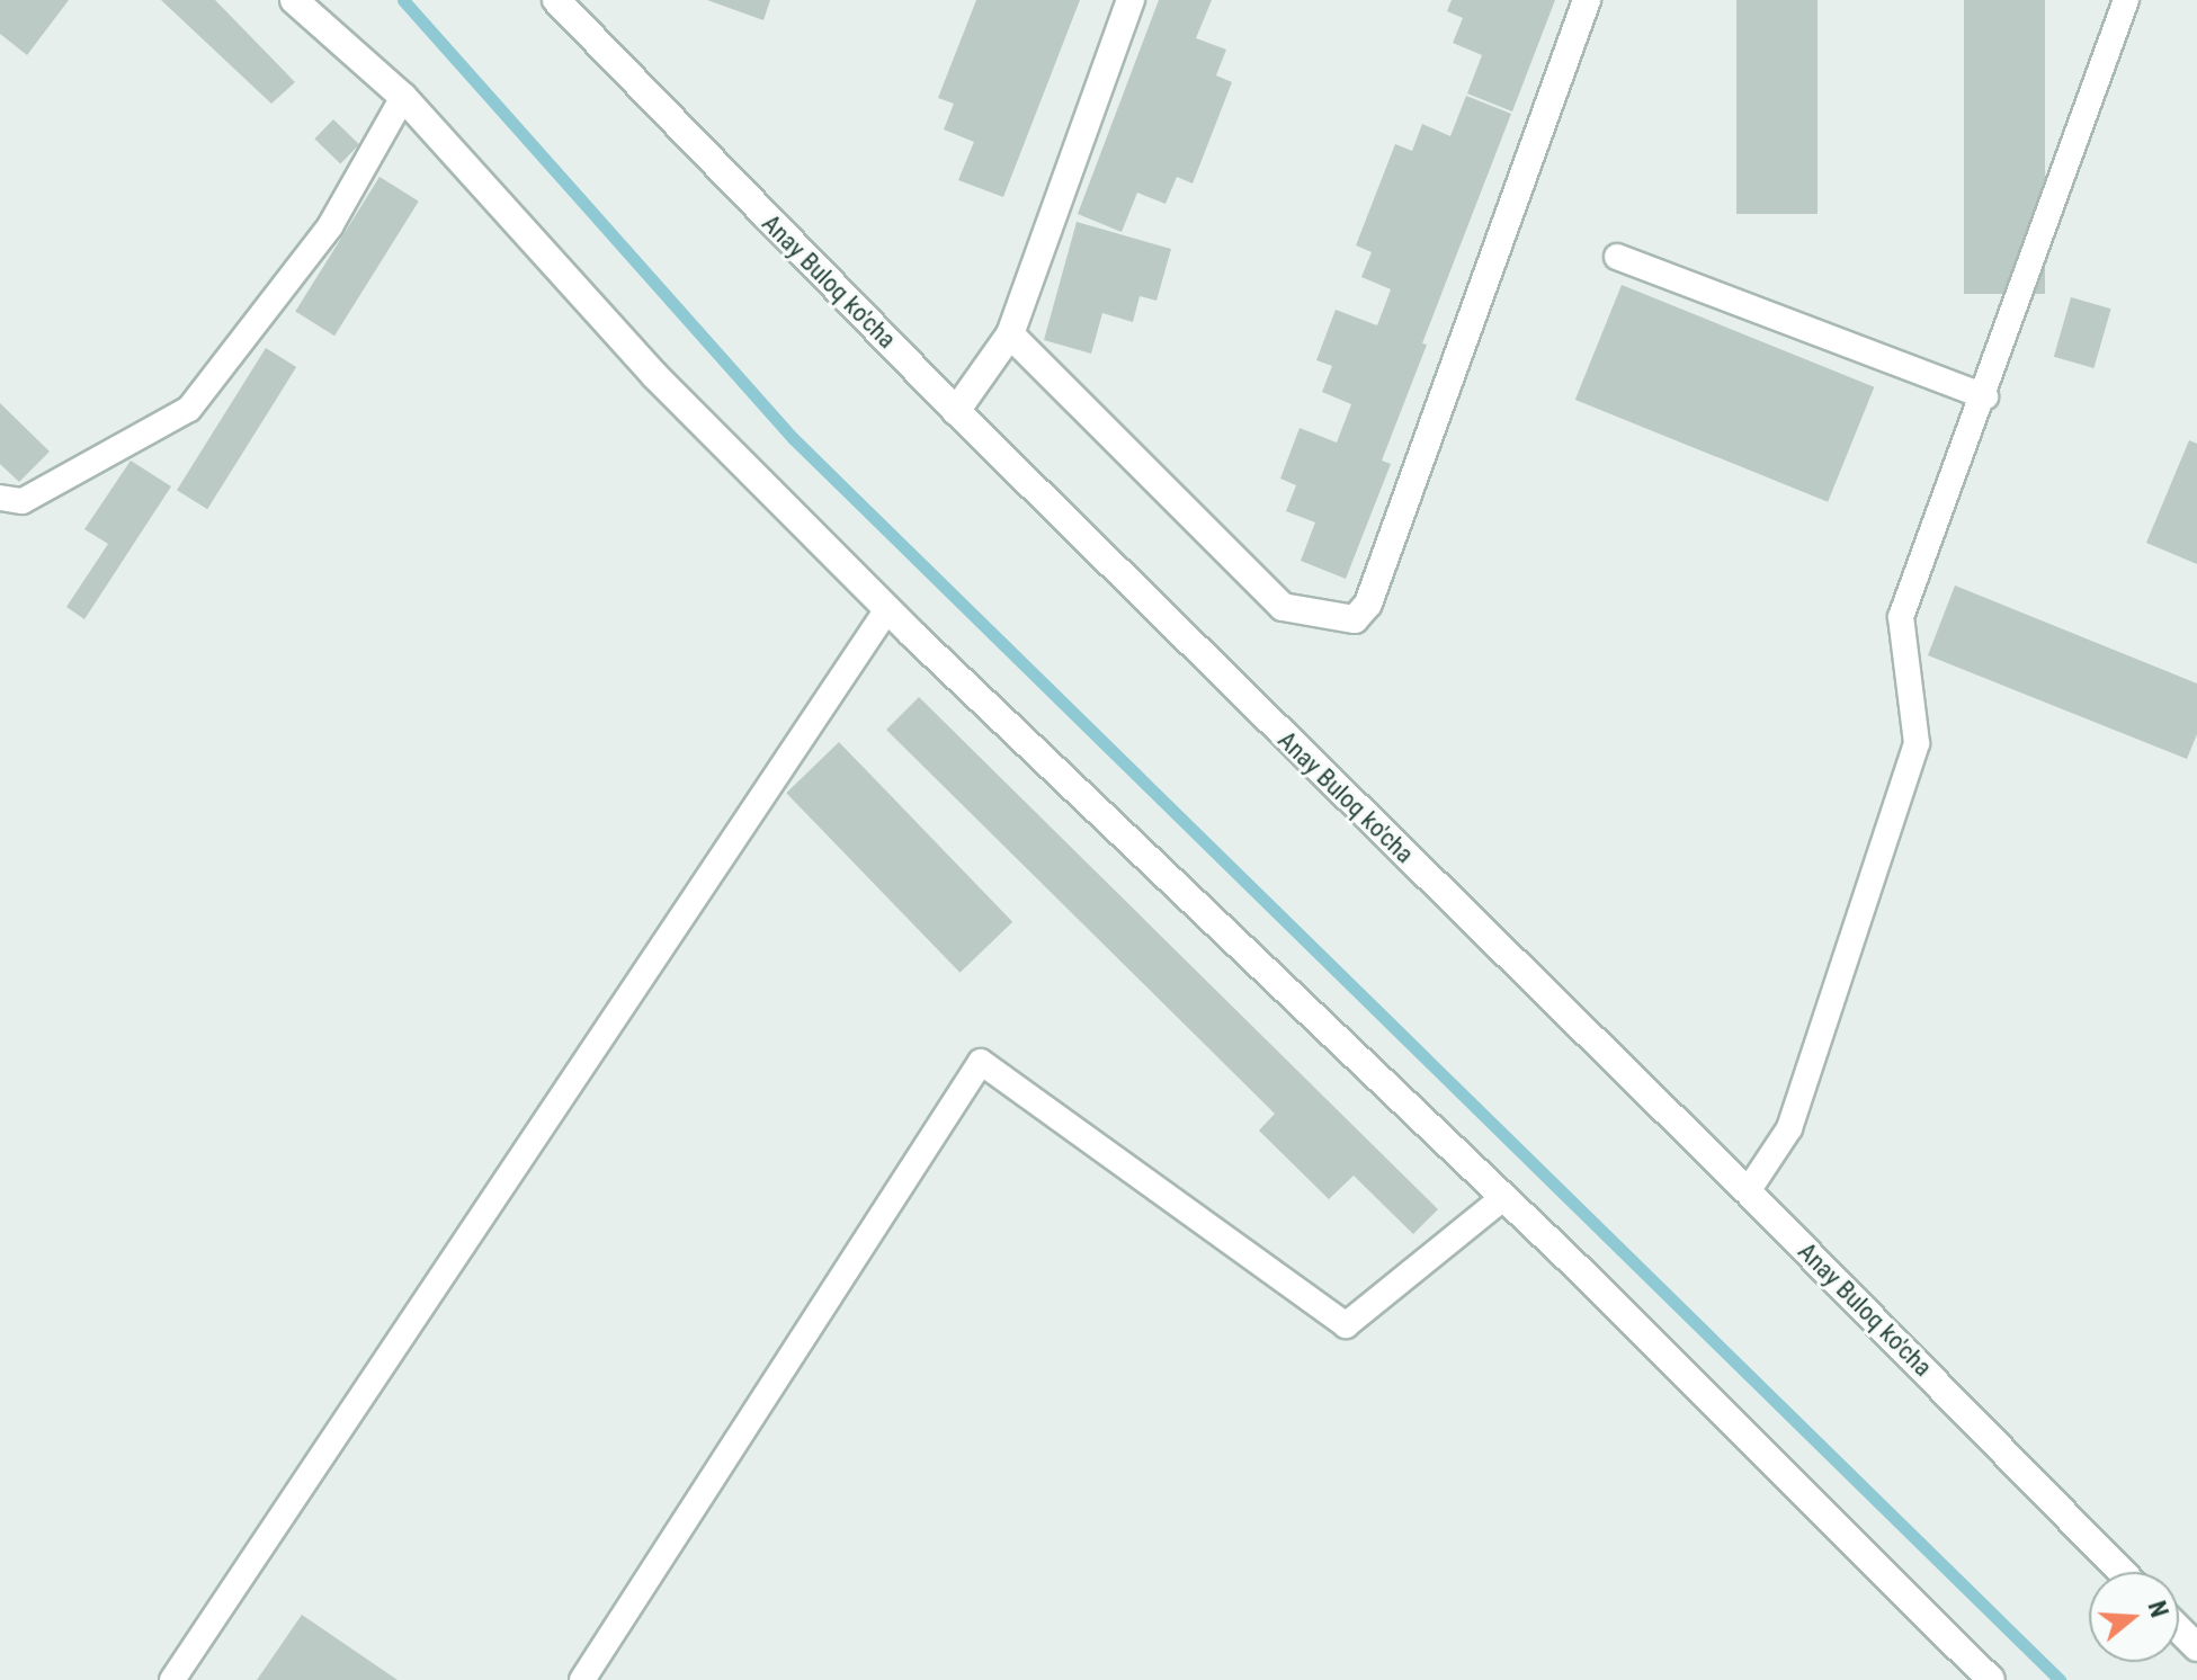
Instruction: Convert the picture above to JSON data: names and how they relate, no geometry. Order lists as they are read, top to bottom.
{
  "streets": {
    "street": ["Anay Buloq ko'cha"]
  },
  "north": "right"
}
